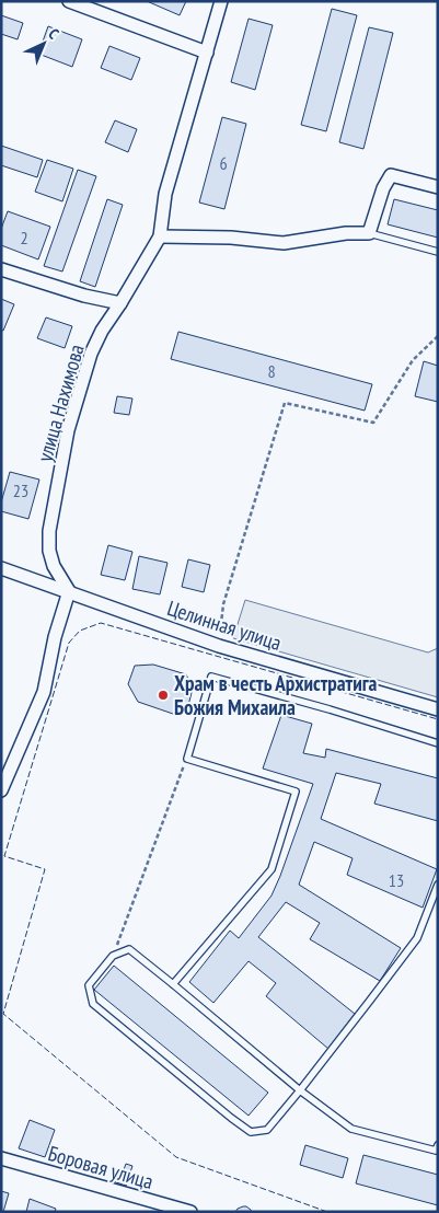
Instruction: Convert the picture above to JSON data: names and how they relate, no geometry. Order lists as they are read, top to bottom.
{
  "streets": {
    "street": ["улица Нахимова", "Целинная улица", "Боровая улица"]
  },
  "crossings": [
    ["улица Нахимова", "Целинная улица"]
  ],
  "places": ["Храм в честь Архистратига Божия Михаила"],
  "house_numbers": [
    "6",
    "2",
    "8",
    "23",
    "13"
  ],
  "north": "top right"
}
